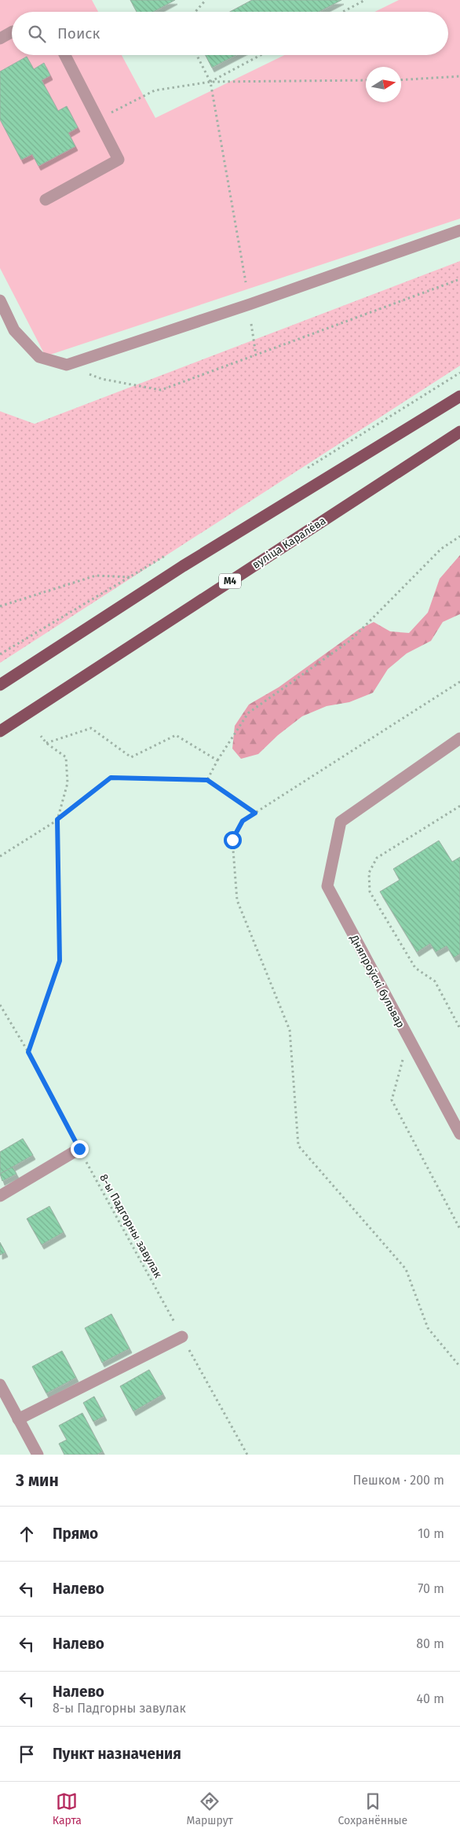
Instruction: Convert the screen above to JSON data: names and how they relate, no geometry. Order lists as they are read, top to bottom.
{
  "streets": {
    "main road": ["вуліца Каралёва", "М4"],
    "street": ["Дняпроўскі бульвар"],
    "path": ["8-ы Падгорны завулак"]
  },
  "north": "right",
  "page": {
    "search": "Поиск",
    "heading": ["3 мин", "Пешком · 200 m"],
    "list": [
      ["Прямо", "10 m"],
      ["Налево", "70 m"],
      ["Налево", "80 m"],
      ["Налево", "8-ы Падгорны завулак", "40 m"],
      "Пункт назначения"
    ],
    "nav": ["Карта", "Маршрут", "Сохранённые"]
  }
}
